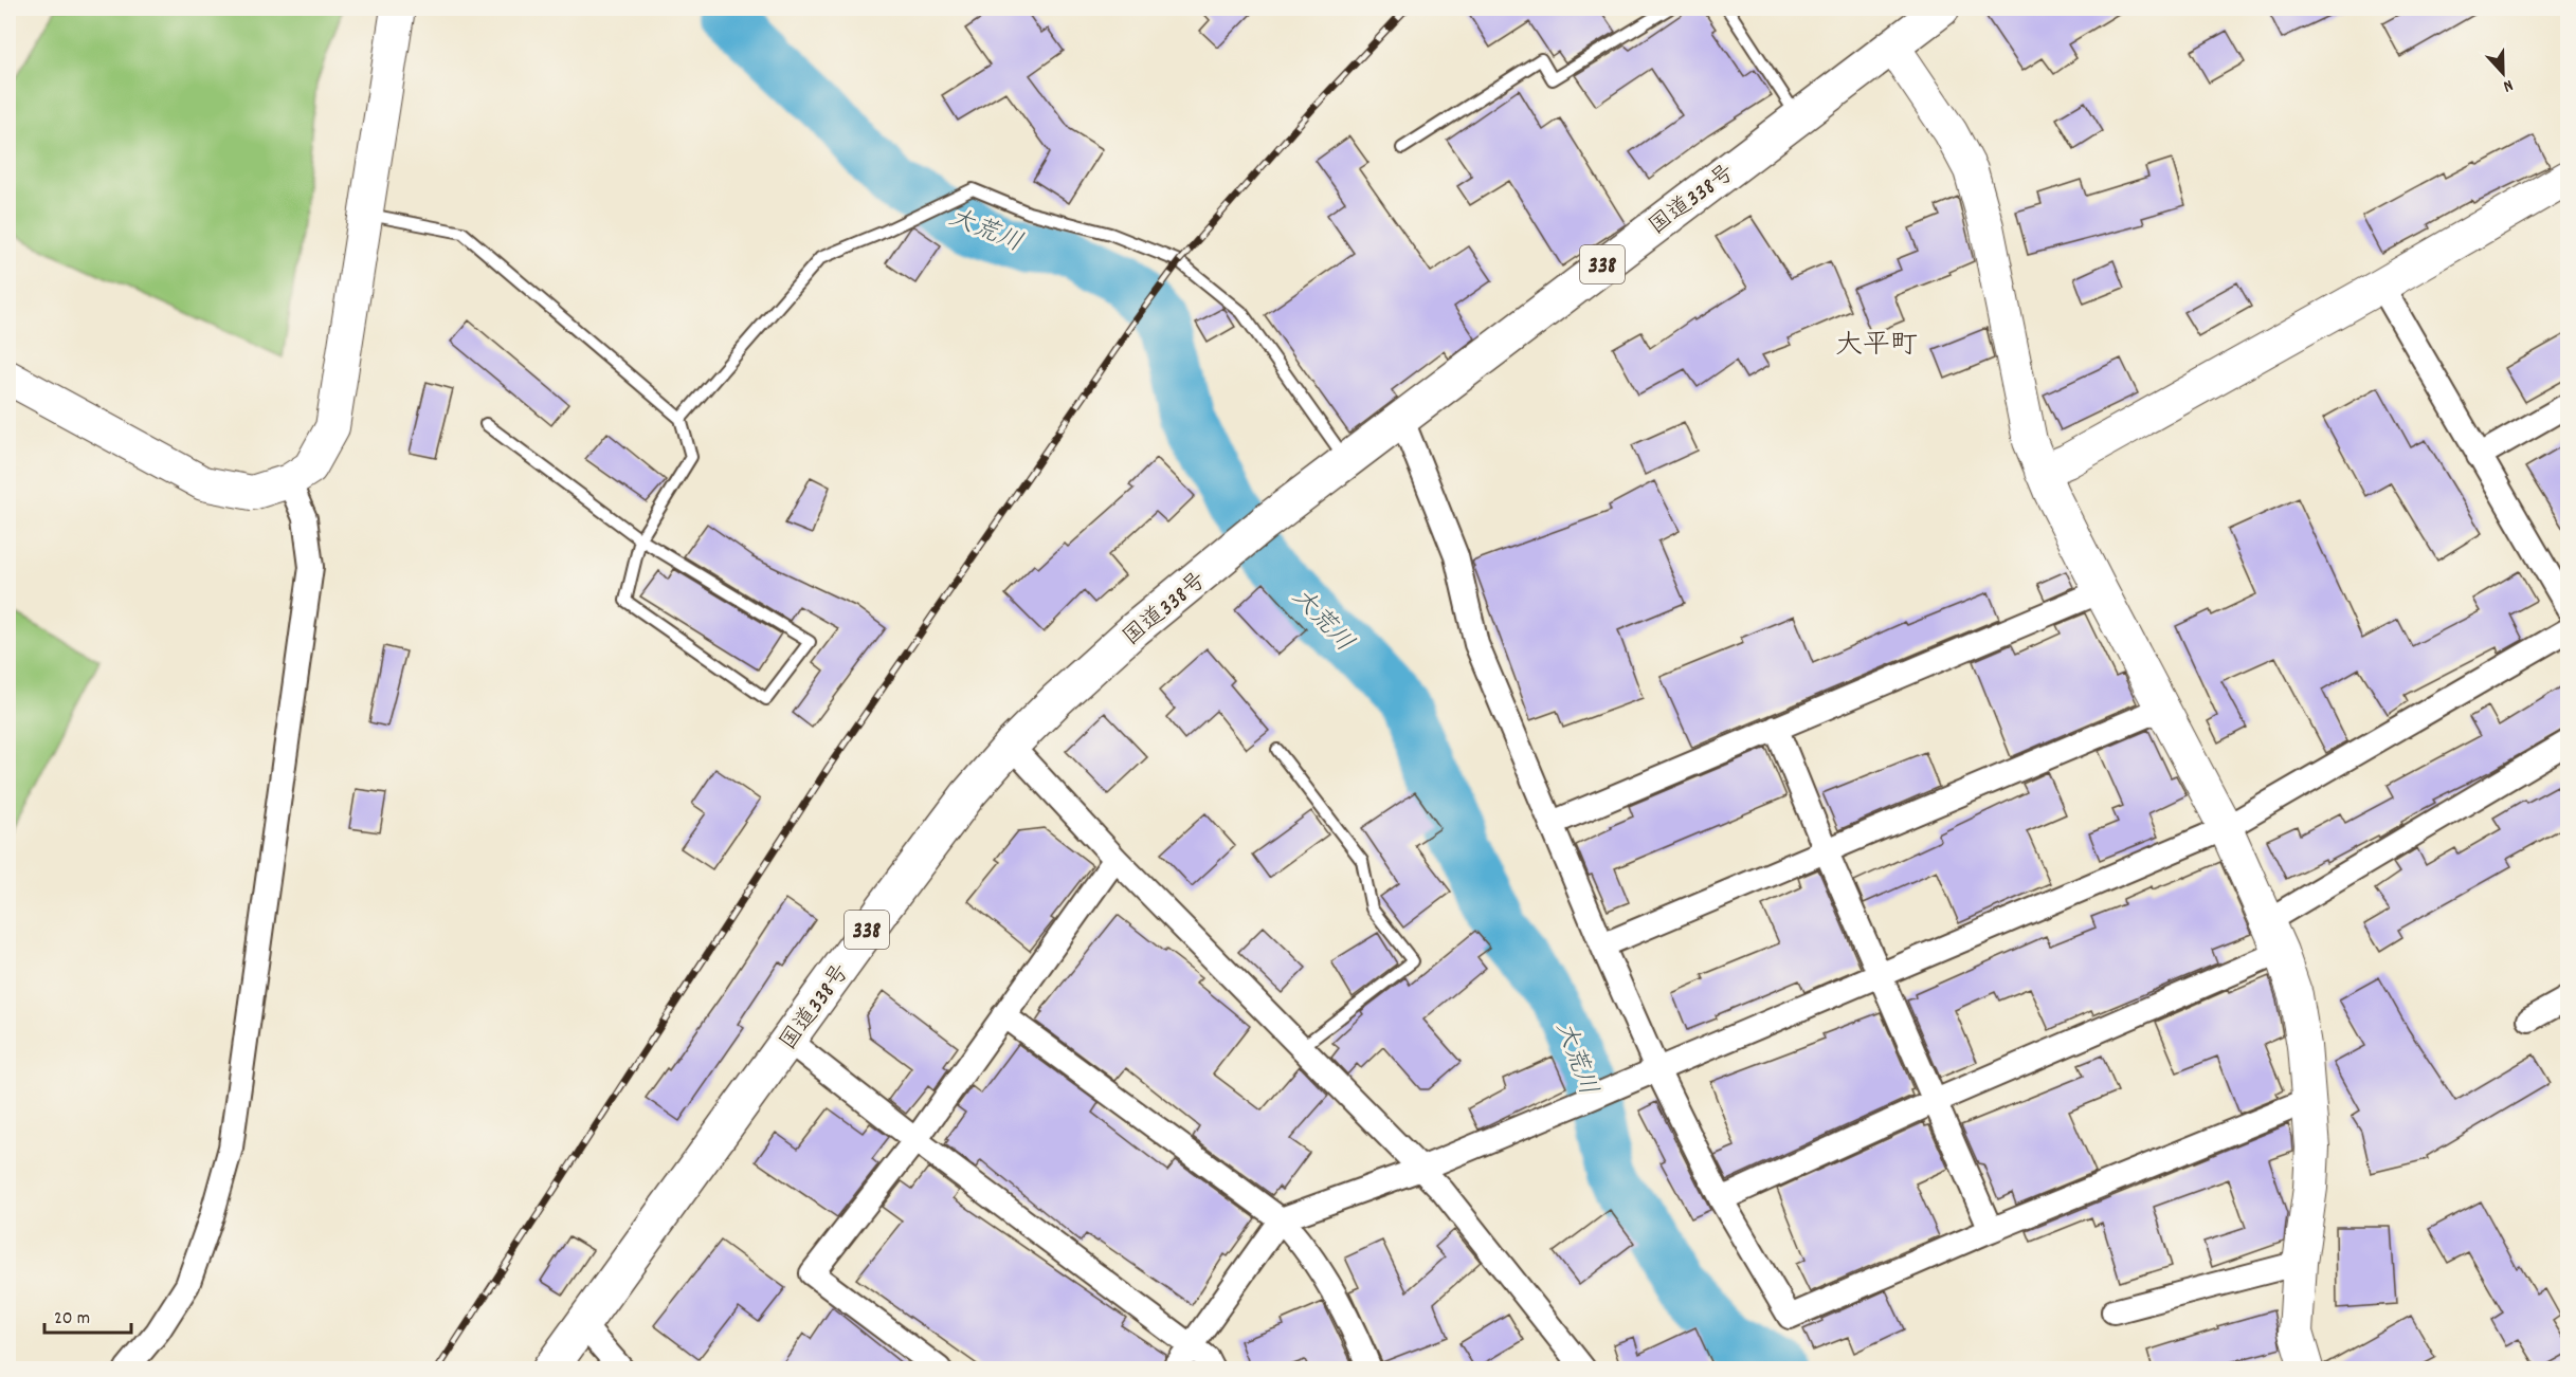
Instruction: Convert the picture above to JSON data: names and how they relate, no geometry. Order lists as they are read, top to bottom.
{
  "streets": {
    "highway": ["国道338号", "338"]
  },
  "districts": ["大平町"],
  "water": ["大荒川"],
  "scale_bar": "20 m",
  "north": "bottom"
}
